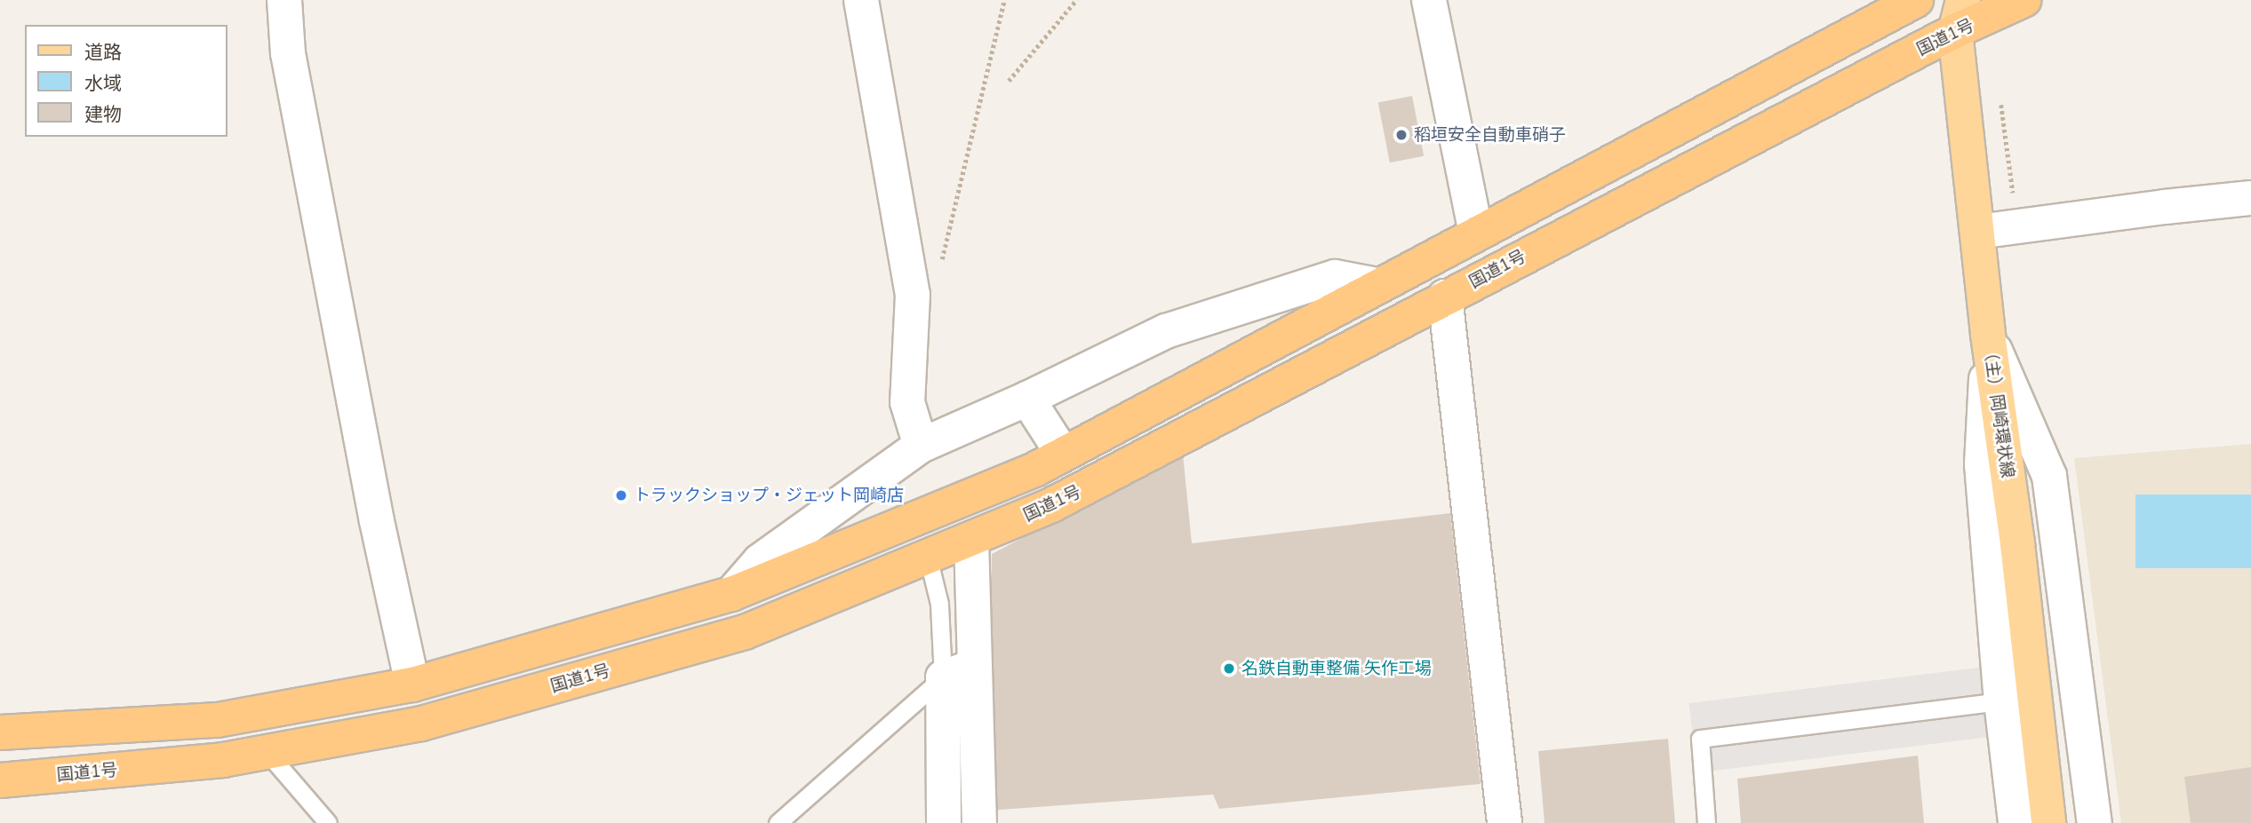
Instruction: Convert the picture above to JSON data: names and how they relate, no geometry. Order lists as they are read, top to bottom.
{
  "streets": {
    "highway": ["国道1号"],
    "main road": ["（主）岡崎環状線"]
  },
  "crossings": [
    ["国道1号", "（主）岡崎環状線"]
  ],
  "places": ["稻垣安全自動車硝子", "トラックショップ・ジェット岡崎店", "名鉄自動車整備 矢作工場"],
  "legend": ["道路", "水域", "建物"]
}
